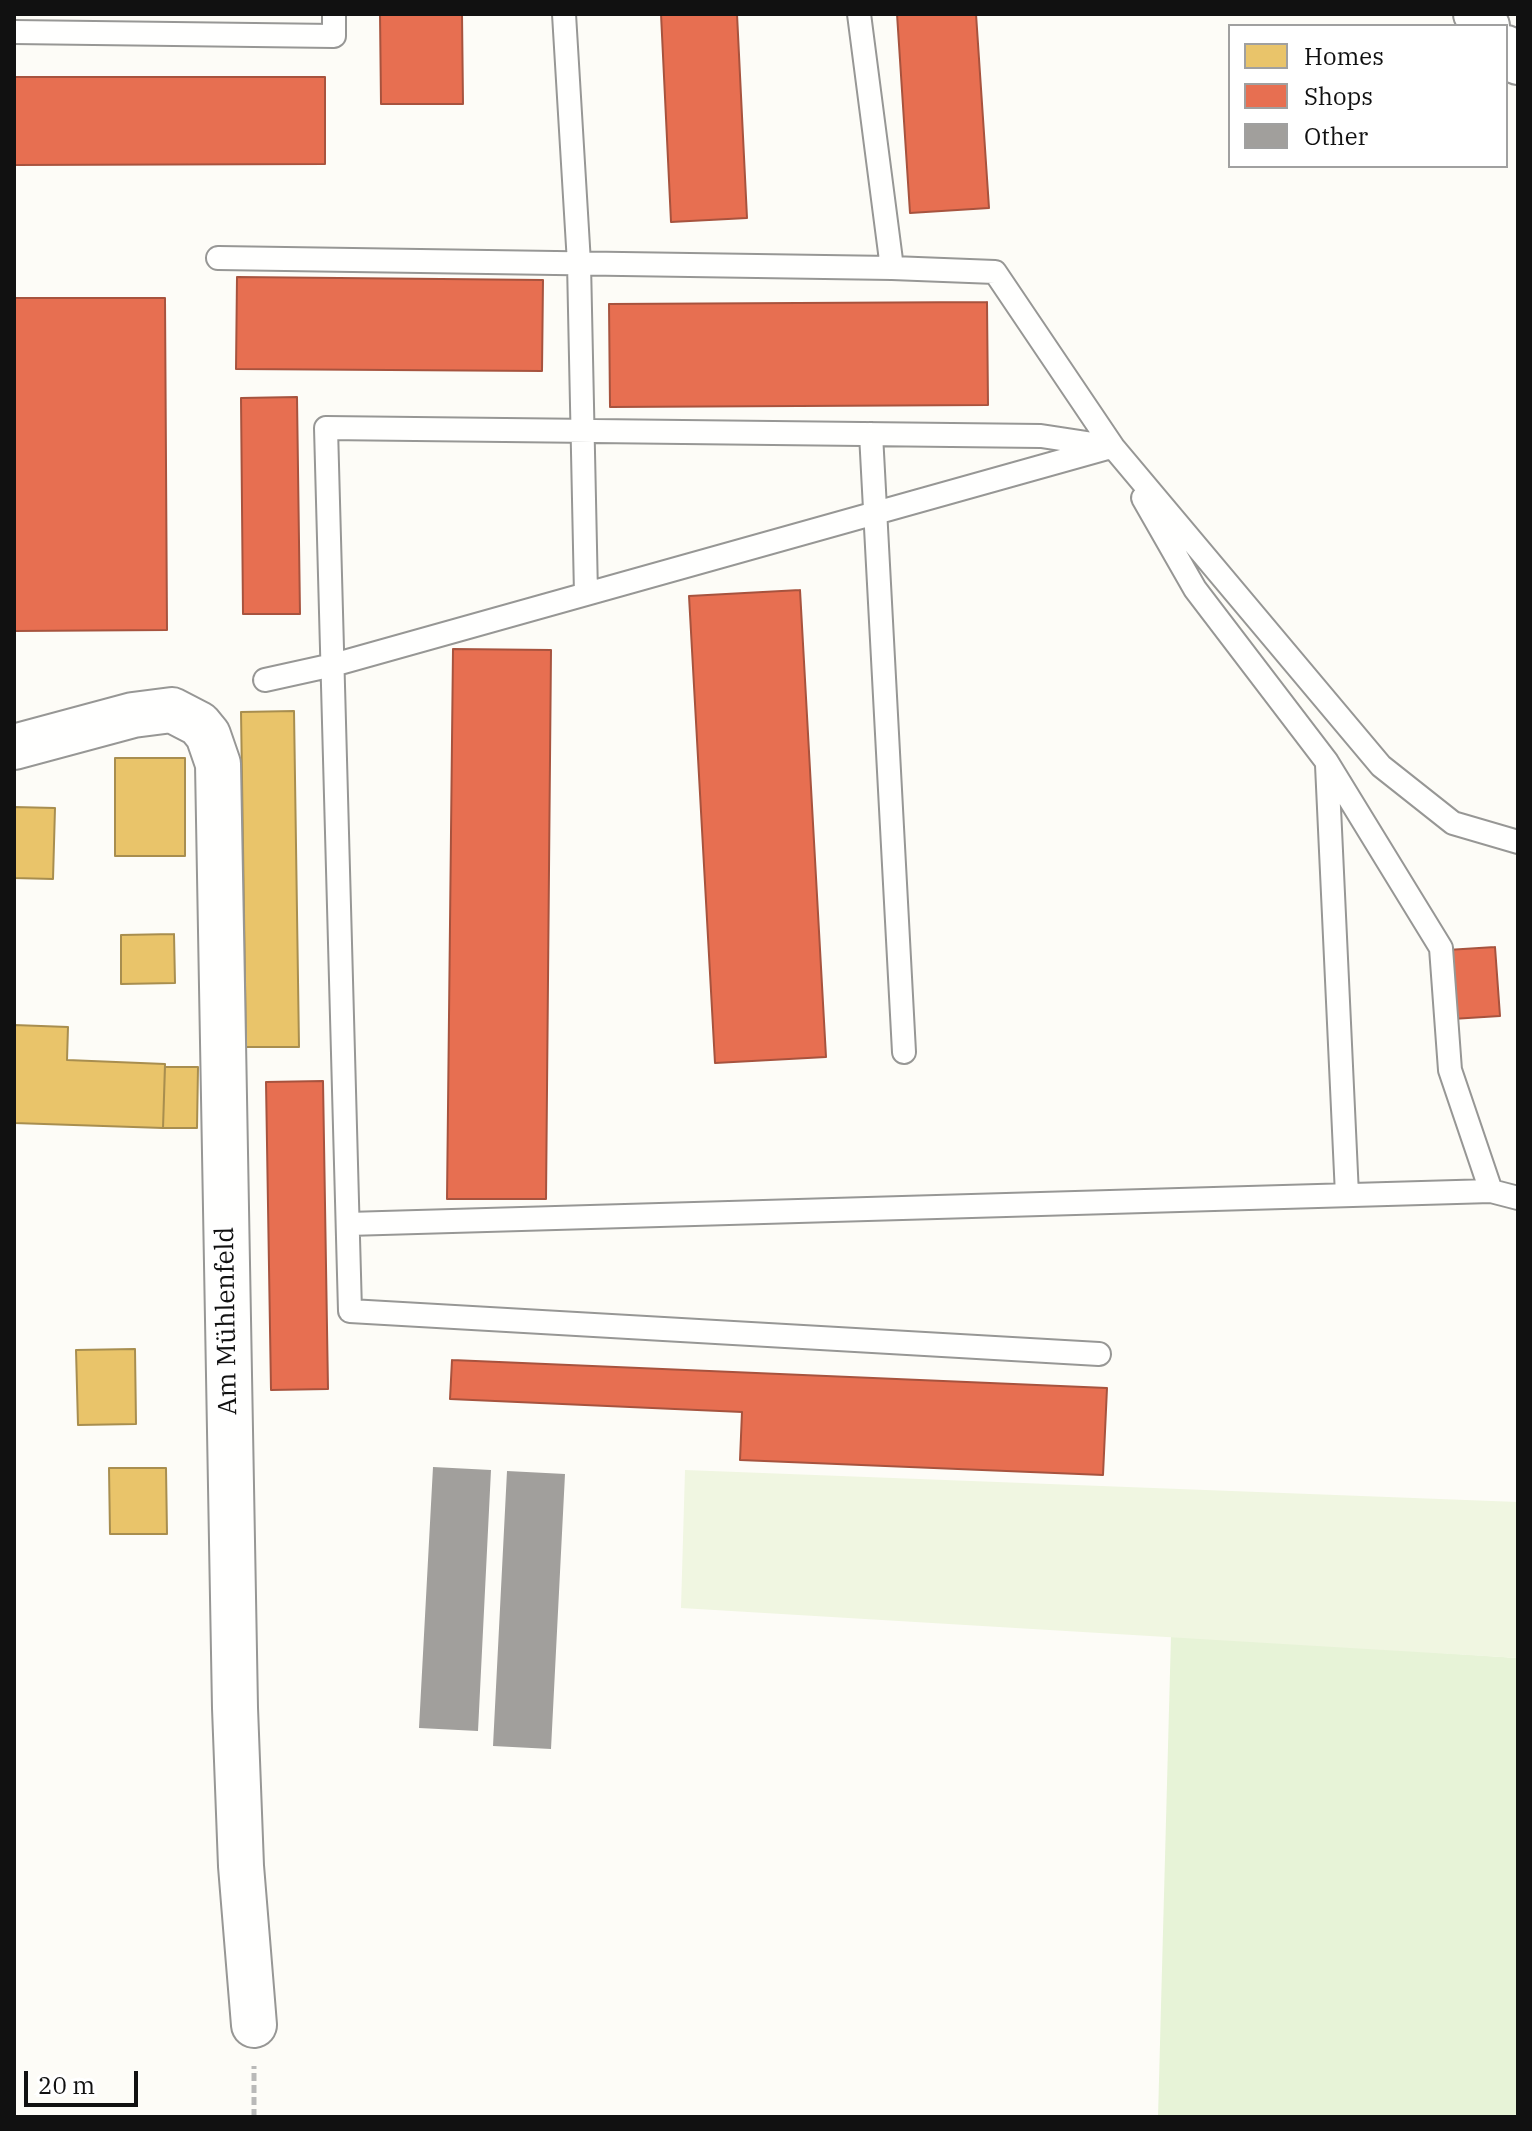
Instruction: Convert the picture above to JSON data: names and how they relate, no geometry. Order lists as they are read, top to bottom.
{
  "streets": {
    "street": ["Am Mühlenfeld"]
  },
  "legend": ["Homes", "Shops", "Other"],
  "scale_bar": "20 m"
}
